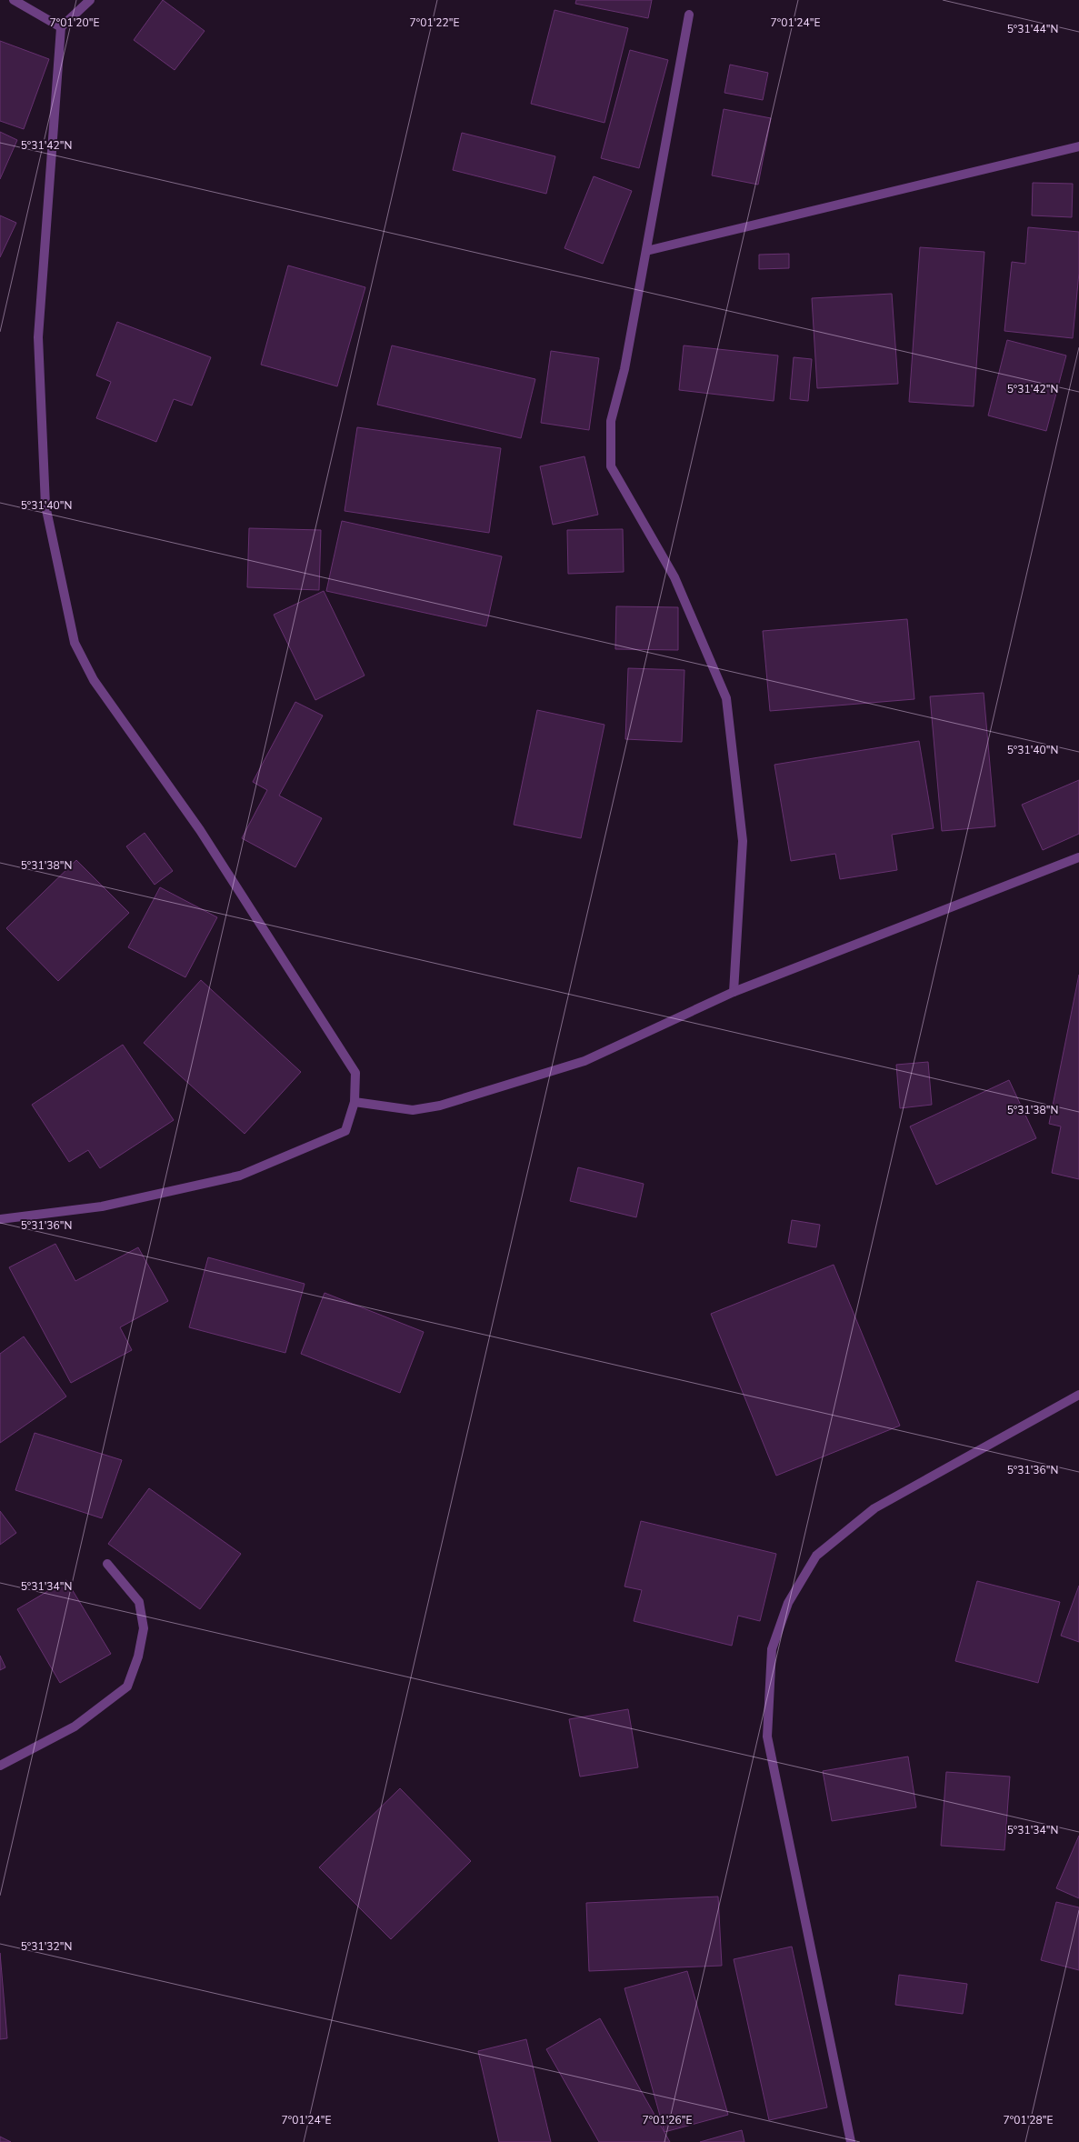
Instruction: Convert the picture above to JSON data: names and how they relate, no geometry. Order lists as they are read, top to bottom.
{
  "coordinates": [
    "7°01'20\"E",
    "7°01'22\"E",
    "7°01'24\"E",
    "5°31'44\"N",
    "5°31'42\"N",
    "5°31'40\"N",
    "5°31'38\"N",
    "5°31'36\"N",
    "5°31'34\"N",
    "5°31'32\"N",
    "7°01'26\"E",
    "7°01'28\"E"
  ]
}
